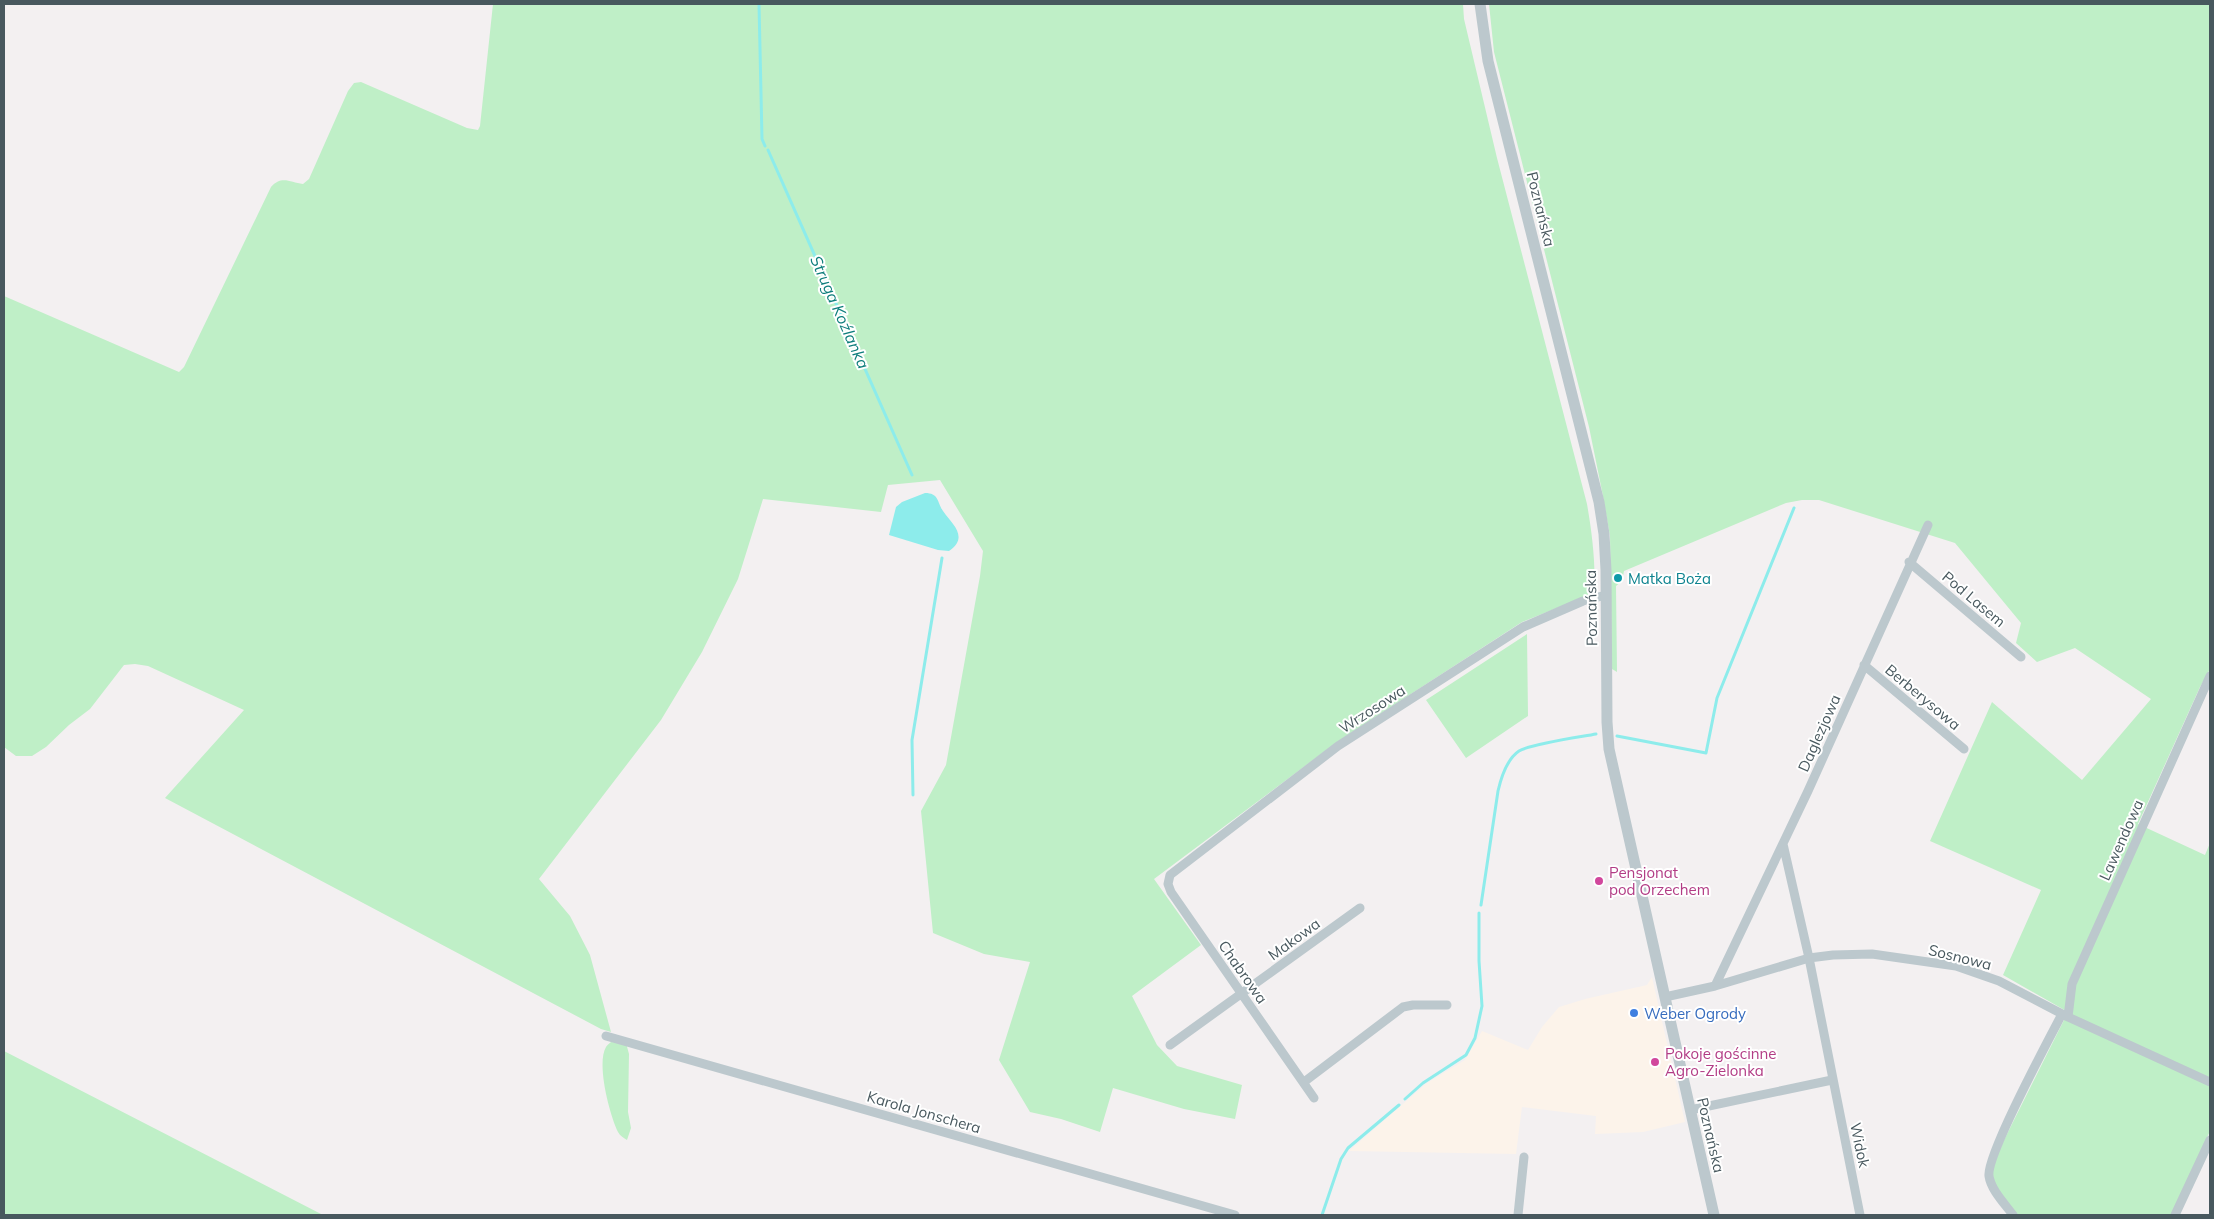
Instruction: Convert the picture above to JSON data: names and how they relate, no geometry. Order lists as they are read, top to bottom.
{
  "streets": {
    "street": [
      "Poznańska",
      "Pod Lasem",
      "Berberysowa",
      "Wrzosowa",
      "Daglezjowa",
      "Lawendowa",
      "Makowa",
      "Sosnowa",
      "Chabrowa",
      "Karola Jonschera",
      "Widok"
    ]
  },
  "crossings": [
    ["Poznańska", "Wrzosowa"],
    ["Poznańska", "Sosnowa"],
    ["Pod Lasem", "Daglezjowa"],
    ["Berberysowa", "Daglezjowa"],
    ["Wrzosowa", "Chabrowa"],
    ["Daglezjowa", "Sosnowa"],
    ["Lawendowa", "Sosnowa"],
    ["Makowa", "Chabrowa"],
    ["Sosnowa", "Widok"]
  ],
  "water": ["Struga Koźlanka"],
  "places": [
    "Matka Boża",
    "Pensjonat pod Orzechem",
    "Weber Ogrody",
    "Pokoje gościnne Agro-Zielonka"
  ]
}
